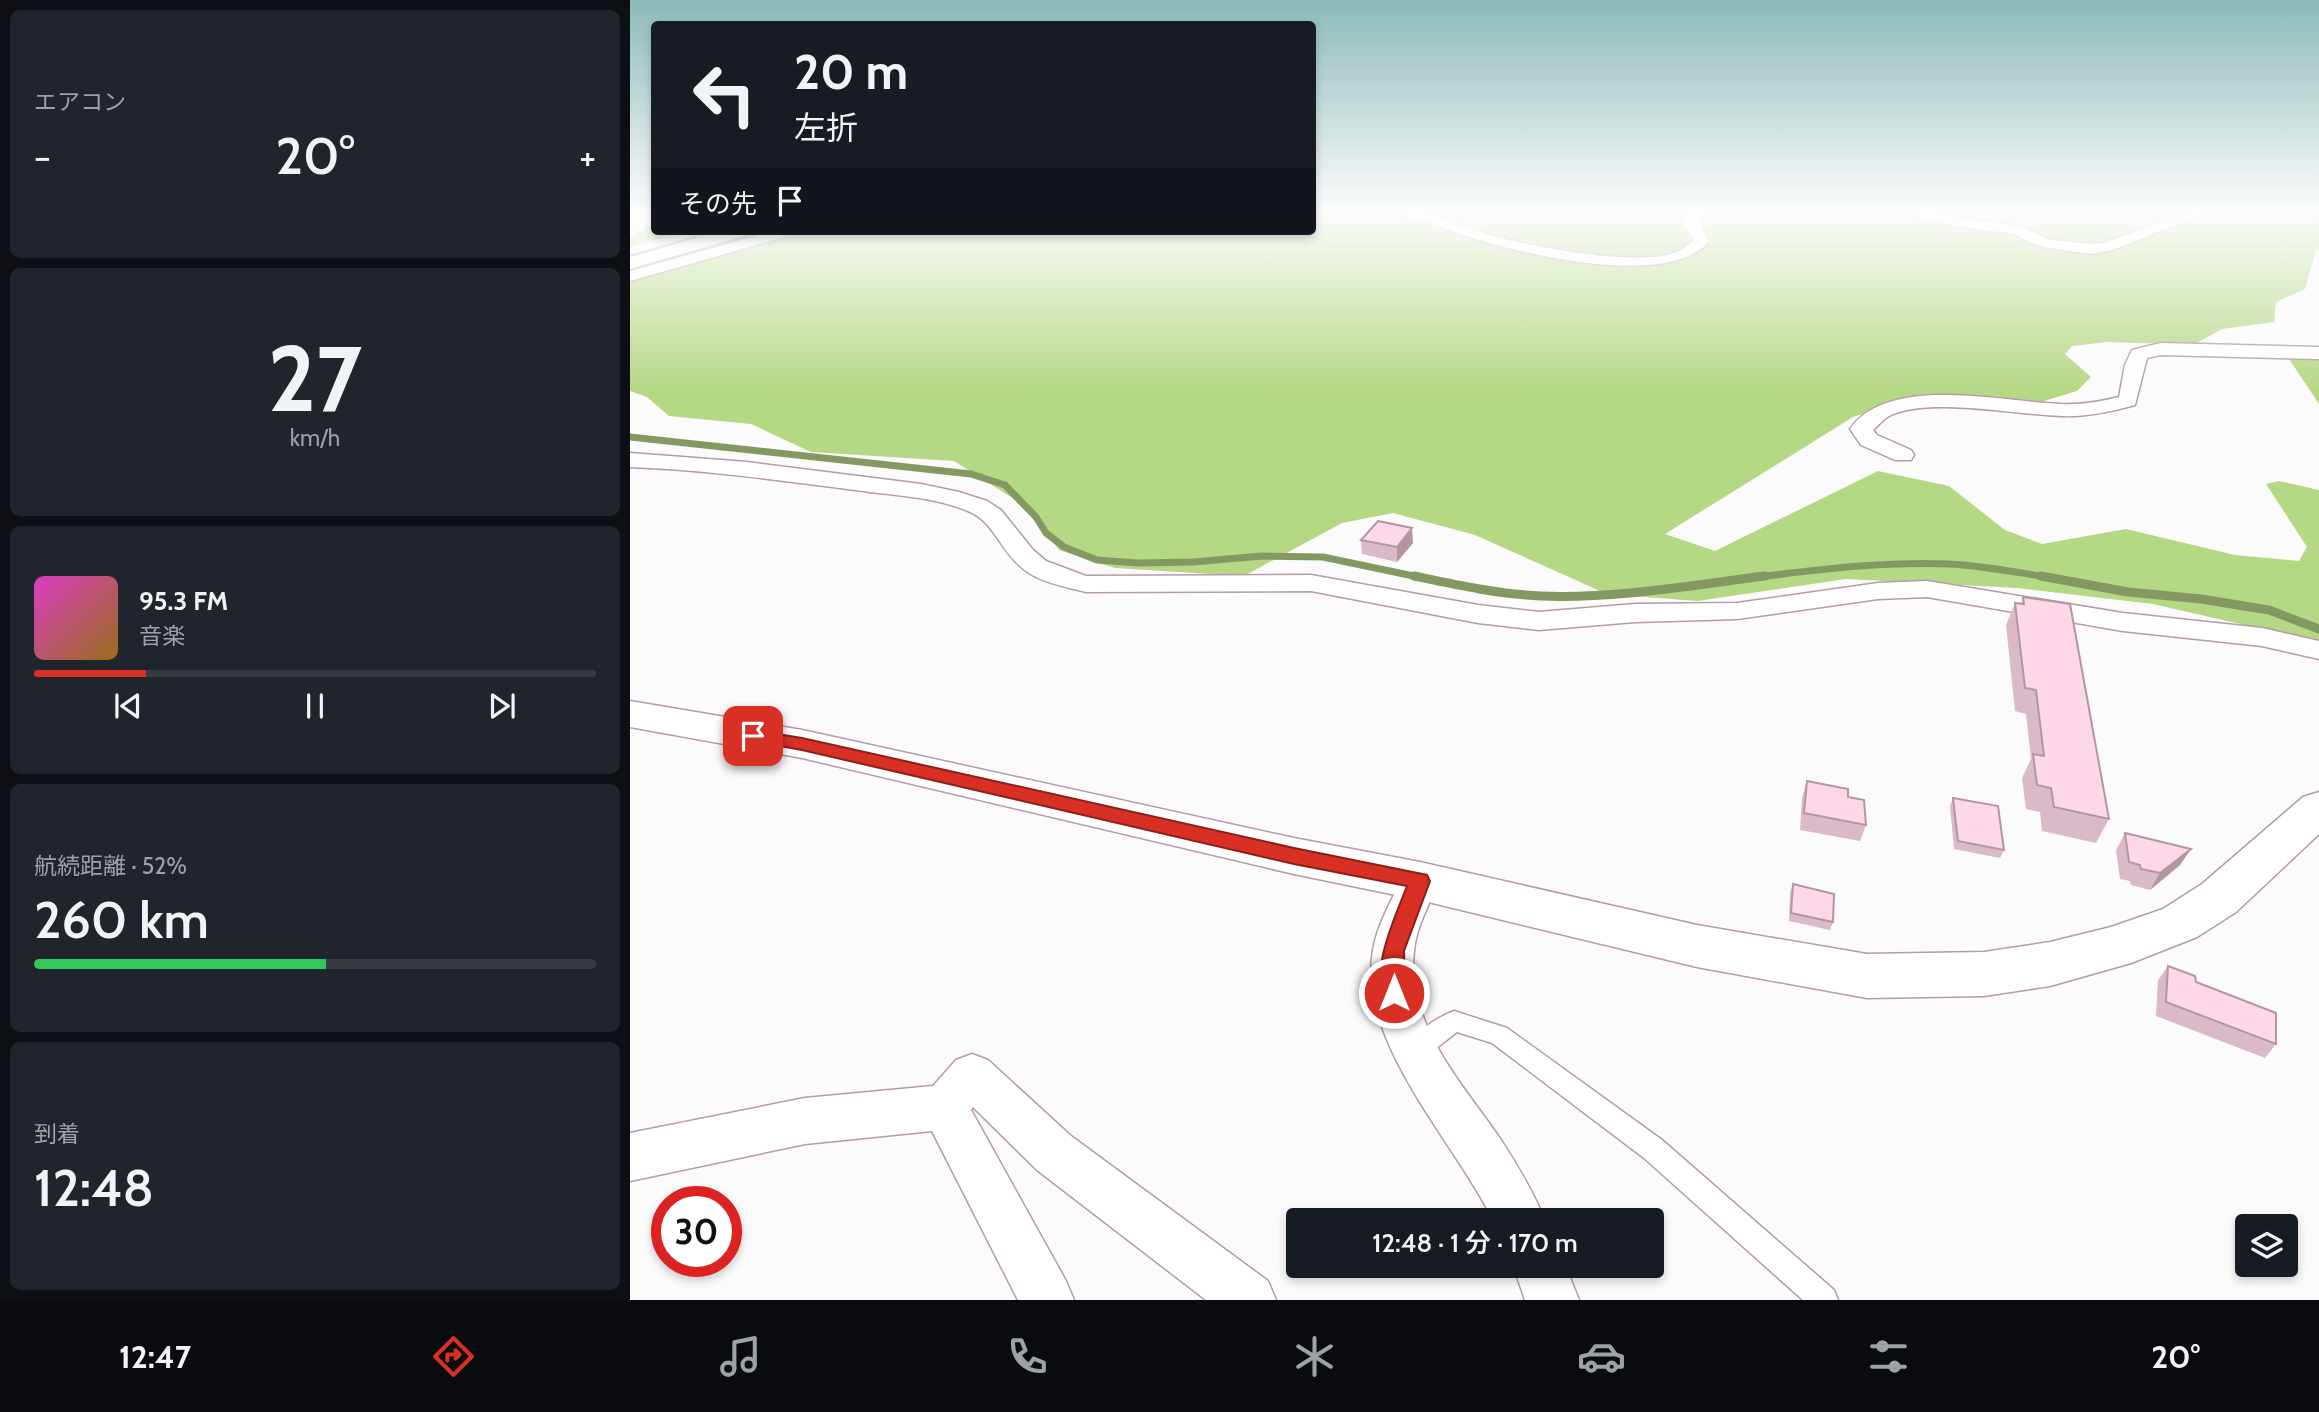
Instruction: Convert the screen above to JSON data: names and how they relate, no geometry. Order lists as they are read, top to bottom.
{
  "page": {
    "tile": [
      "エアコン",
      ["27", "km/h"],
      ["航続距離 · 52%", "260 km"],
      ["到着", "12:48"]
    ],
    "turn": ["20 m", "左折"],
    "heat": ["−", "20°", "+"],
    "then": "その先",
    "song": ["95.3 FM", "音楽"],
    "limit": "30",
    "trip": "12:48 · 1 分 · 170 m",
    "tabs": ["12:47", "20°"]
  }
}
